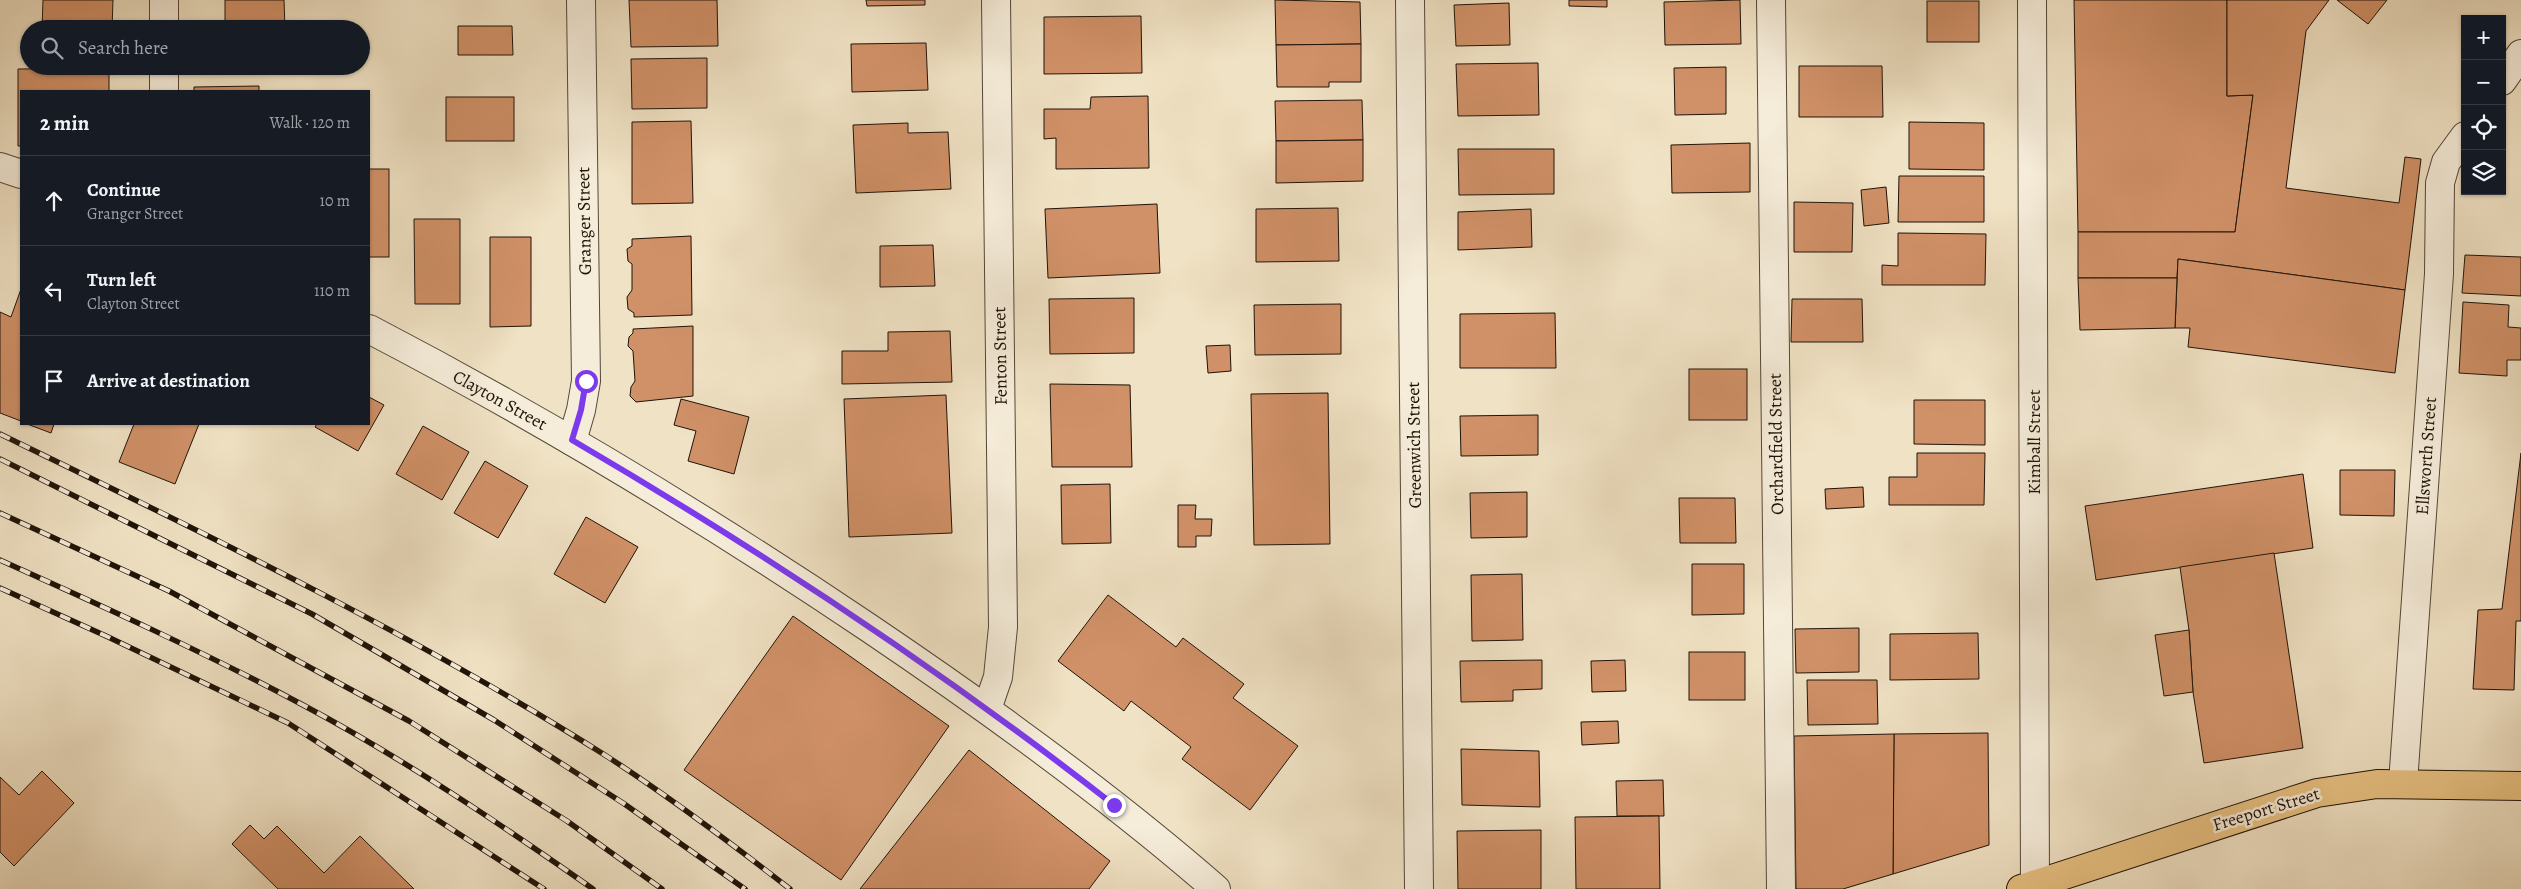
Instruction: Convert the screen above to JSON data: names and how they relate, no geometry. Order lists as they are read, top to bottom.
{
  "streets": {
    "main road": ["Freeport Street"],
    "street": [
      "Granger Street",
      "Fenton Street",
      "Clayton Street",
      "Kimball Street",
      "Orchardfield Street",
      "Greenwich Street",
      "Ellsworth Street"
    ]
  },
  "crossings": [
    ["Granger Street", "Clayton Street"],
    ["Fenton Street", "Clayton Street"],
    ["Kimball Street", "Freeport Street"],
    ["Ellsworth Street", "Freeport Street"]
  ],
  "page": {
    "map_buttons": ["+", "−"],
    "search": "Search here",
    "heading": ["2 min", "Walk · 120 m"],
    "list": [
      ["Continue", "Granger Street", "10 m"],
      ["Turn left", "Clayton Street", "110 m"],
      "Arrive at destination"
    ]
  }
}
